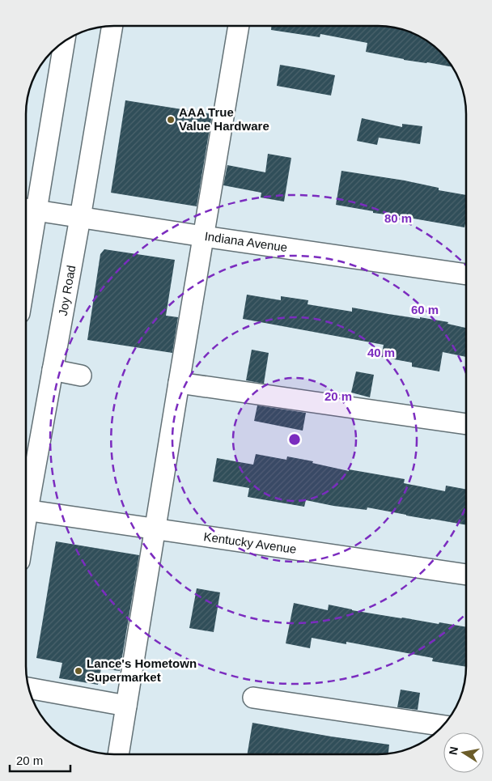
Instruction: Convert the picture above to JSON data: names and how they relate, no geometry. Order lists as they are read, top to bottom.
{
  "streets": {
    "street": ["Indiana Avenue", "Joy Road", "Kentucky Avenue"]
  },
  "crossings": [
    ["Indiana Avenue", "Joy Road"]
  ],
  "places": ["AAA True Value Hardware", "Lance's Hometown Supermarket"],
  "scale_bar": "20 m",
  "north": "left",
  "rings": [
    "80 m",
    "60 m",
    "40 m",
    "20 m"
  ]
}
